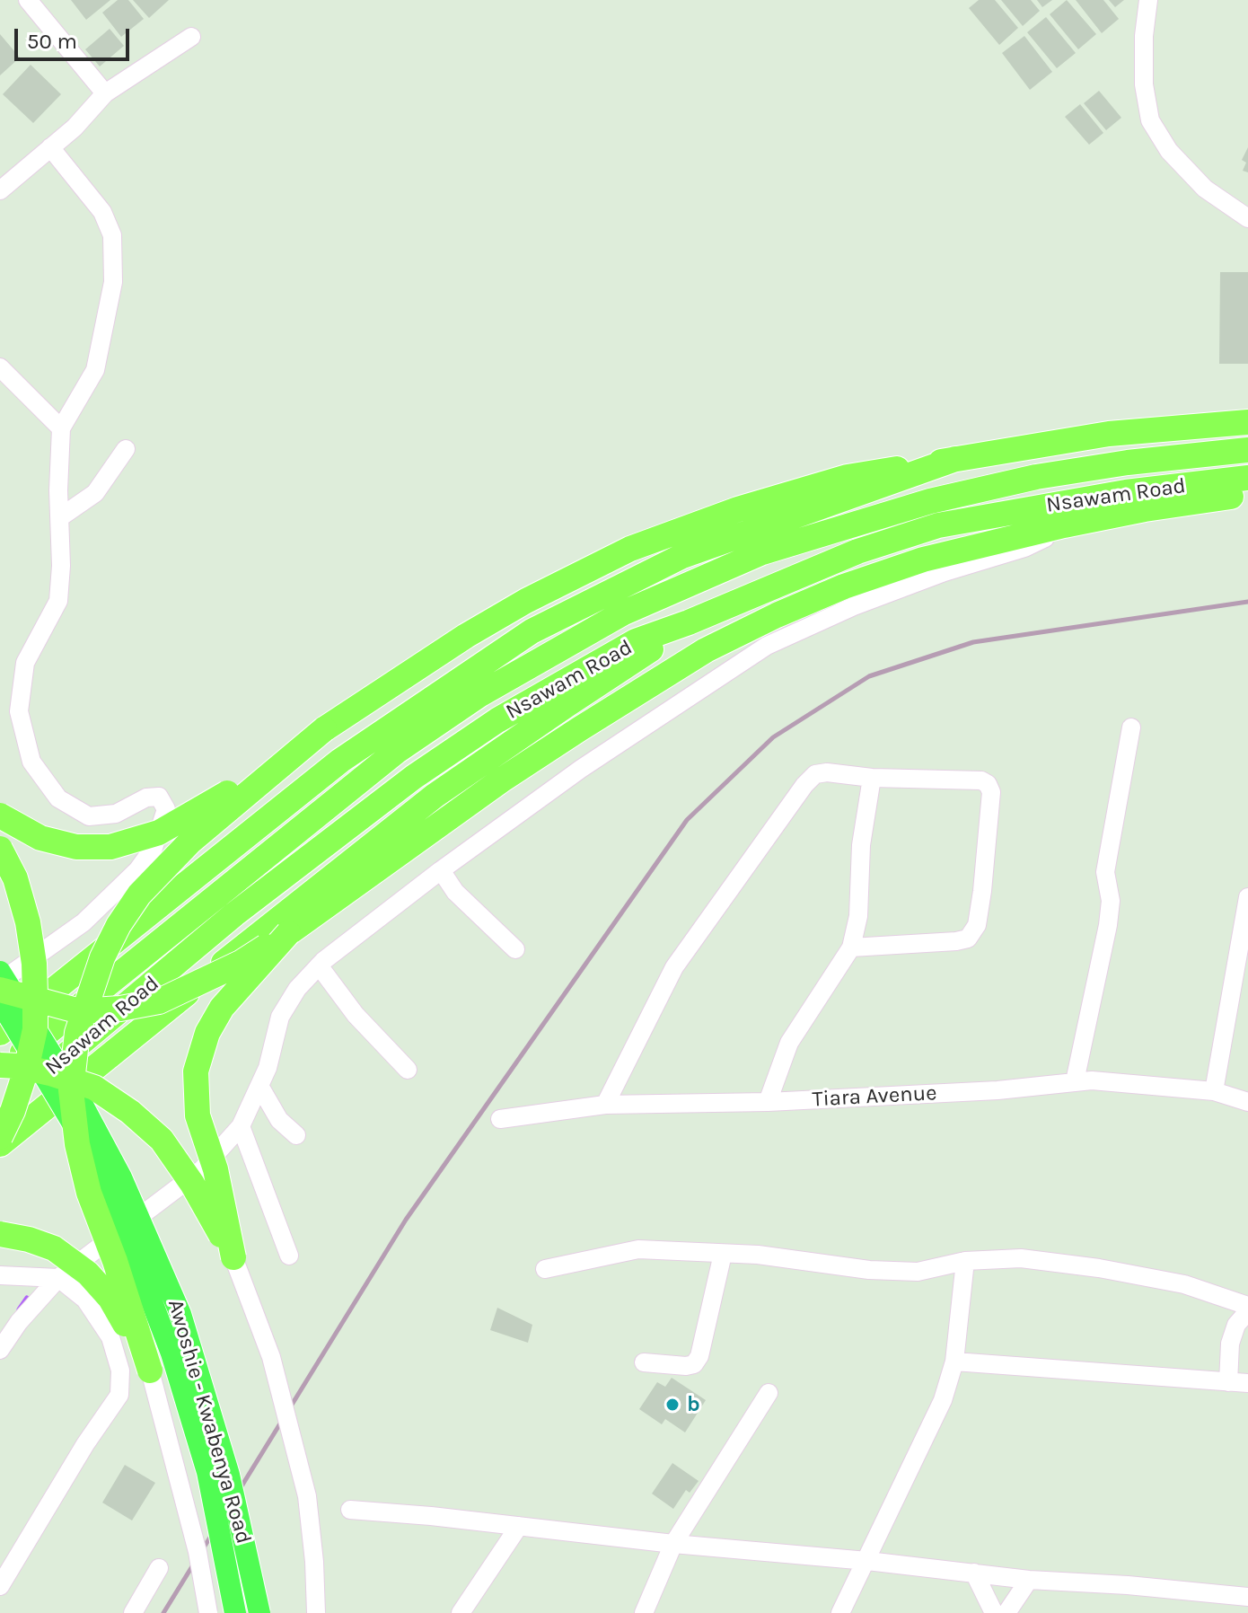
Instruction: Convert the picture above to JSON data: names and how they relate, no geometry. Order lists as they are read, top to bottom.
{
  "streets": {
    "highway": ["Nsawam Road"],
    "main road": ["Awoshie - Kwabenya Road"],
    "street": ["Tiara Avenue"]
  },
  "places": ["b"],
  "scale_bar": "50 m"
}
